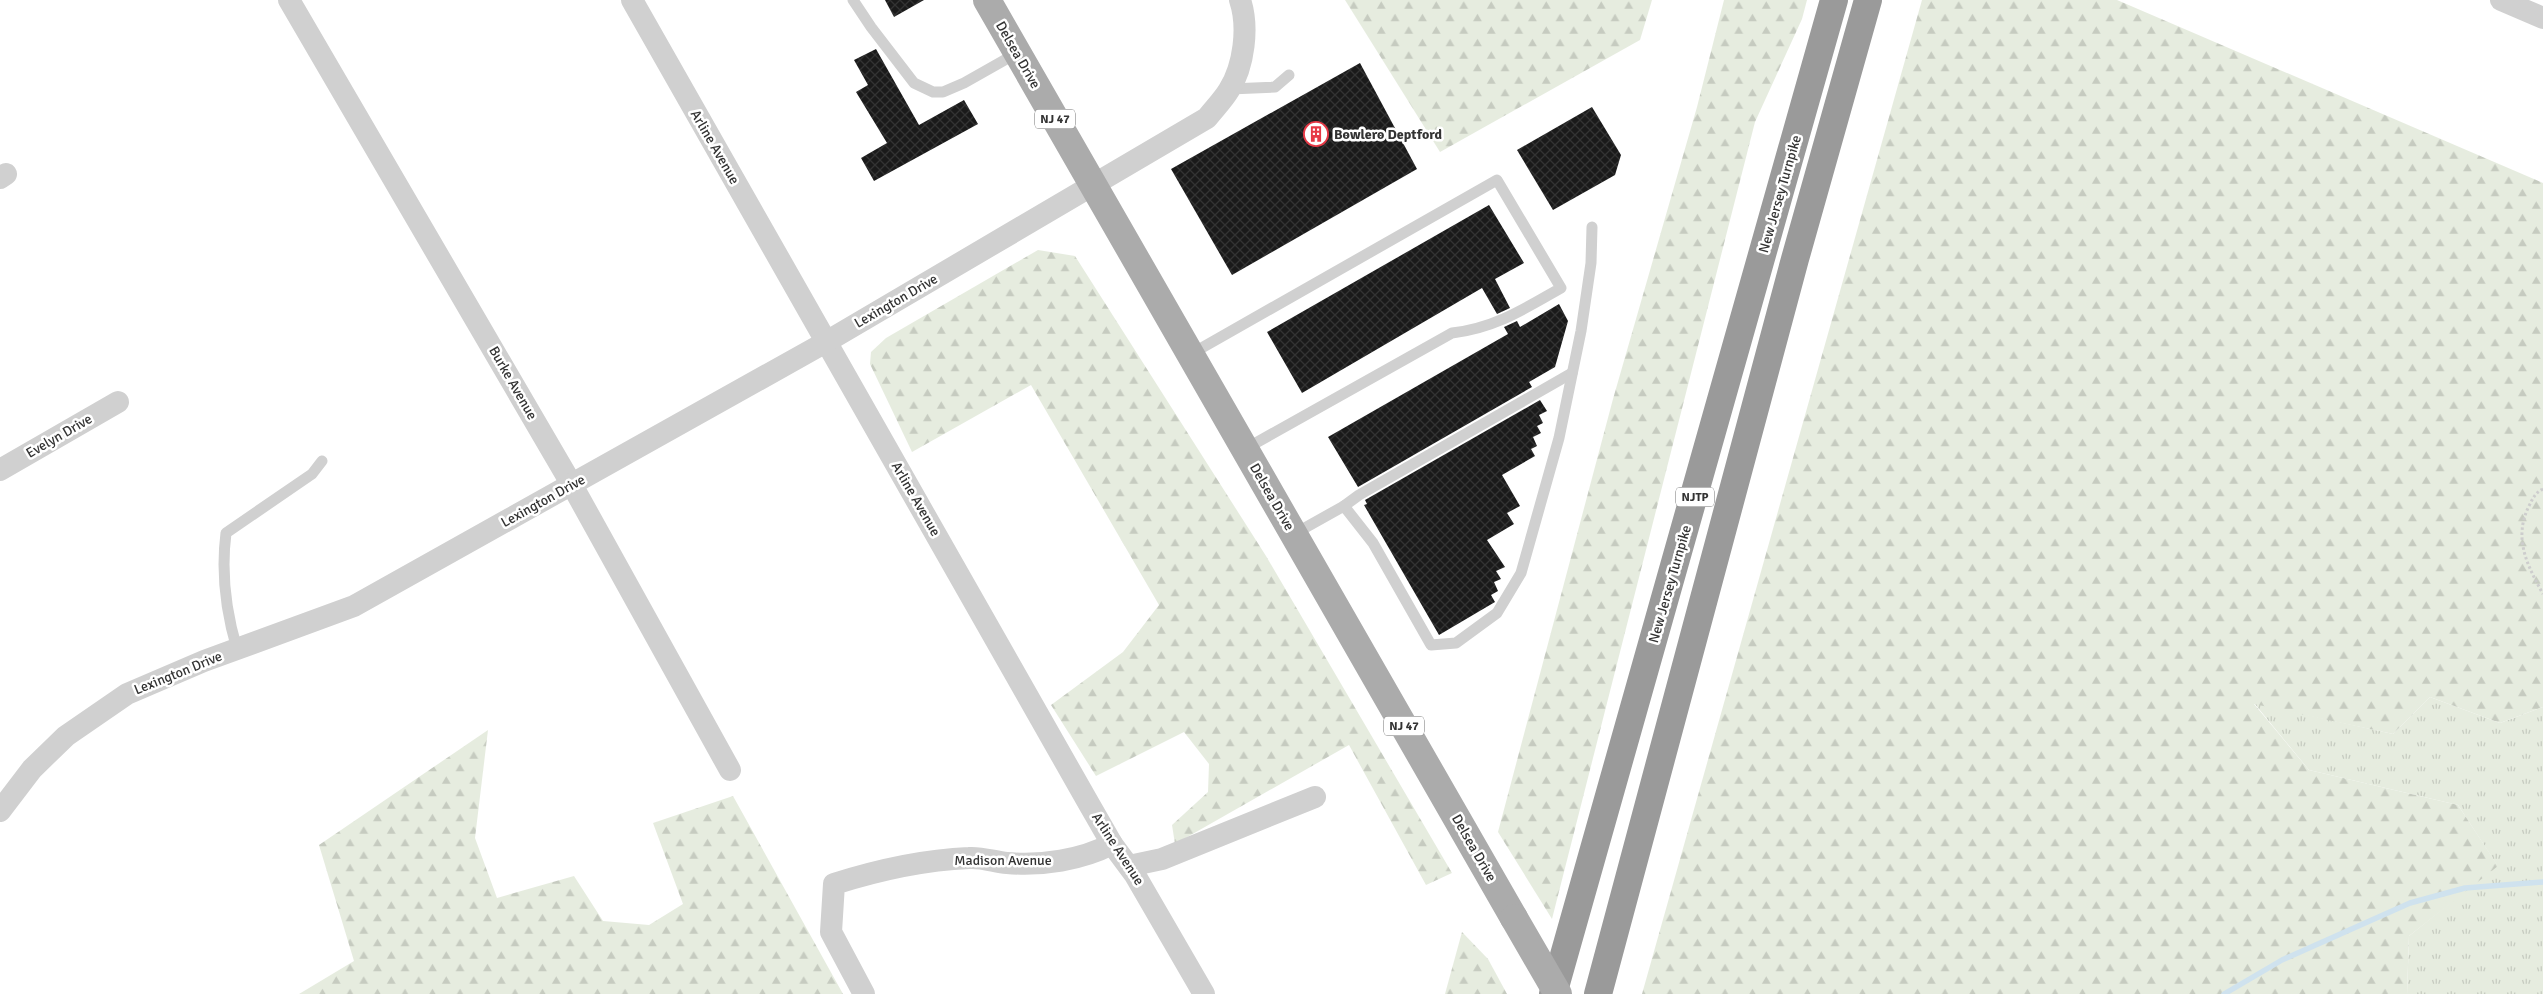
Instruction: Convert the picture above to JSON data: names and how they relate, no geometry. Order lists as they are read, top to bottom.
{
  "streets": {
    "highway": ["New Jersey Turnpike", "NJTP"],
    "main road": ["Delsea Drive", "NJ 47"],
    "street": [
      "Arline Avenue",
      "Lexington Drive",
      "Burke Avenue",
      "Evelyn Drive",
      "Madison Avenue"
    ]
  },
  "crossings": [
    ["Delsea Drive", "Lexington Drive"],
    ["Arline Avenue", "Lexington Drive"],
    ["Arline Avenue", "Madison Avenue"],
    ["Lexington Drive", "Burke Avenue"]
  ],
  "places": {
    "building": ["Bowlero Deptford"]
  }
}
